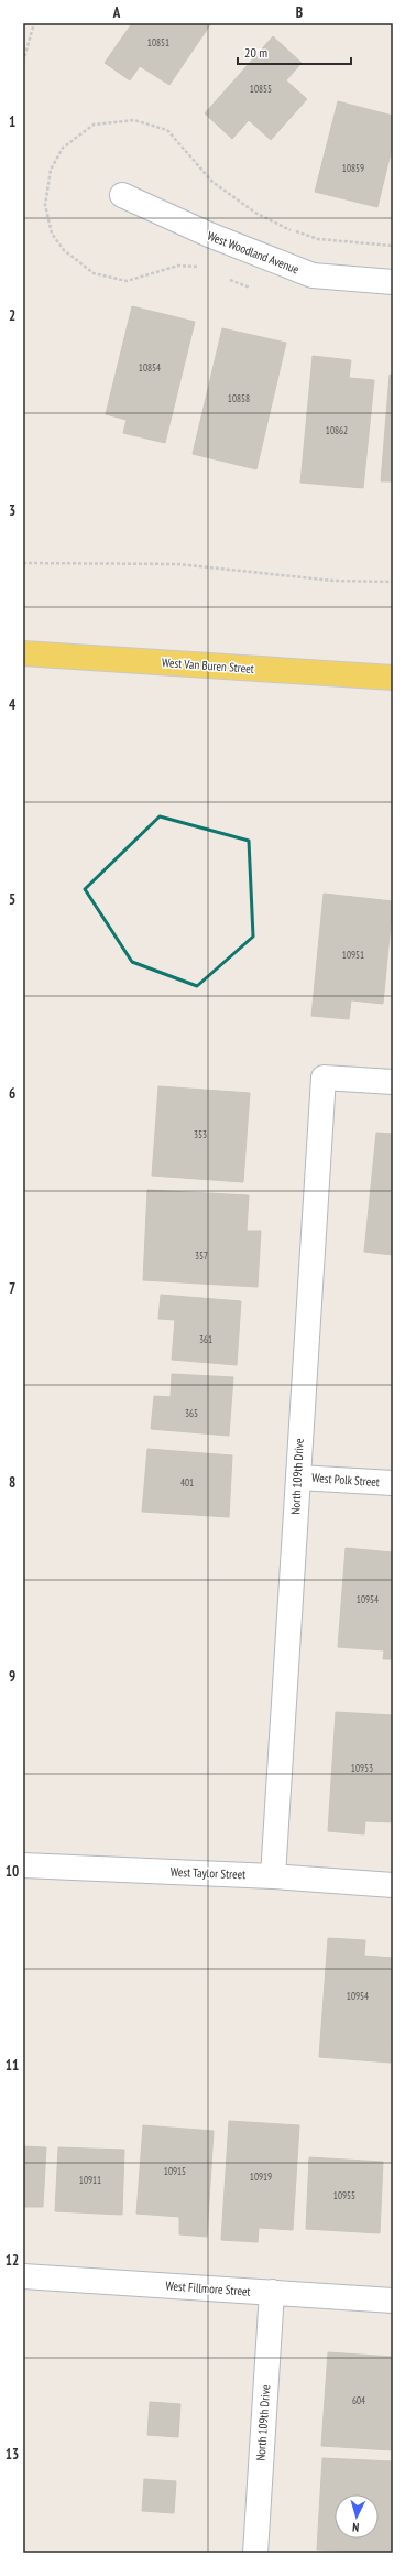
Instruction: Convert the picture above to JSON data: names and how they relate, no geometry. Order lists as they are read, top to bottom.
{
  "streets": {
    "main road": ["West Van Buren Street"],
    "street": [
      "West Woodland Avenue",
      "North 109th Drive",
      "West Polk Street",
      "West Taylor Street",
      "West Fillmore Street"
    ]
  },
  "crossings": [
    ["North 109th Drive", "West Polk Street"],
    ["North 109th Drive", "West Taylor Street"],
    ["North 109th Drive", "West Fillmore Street"]
  ],
  "house_numbers": [
    "10851",
    "10855",
    "10859",
    "10854",
    "10858",
    "10862",
    "10951",
    "353",
    "357",
    "361",
    "365",
    "401",
    "10954",
    "10953",
    "10954",
    "10915",
    "10919",
    "10911",
    "10955",
    "604"
  ],
  "scale_bar": "20 m",
  "north": "bottom",
  "grid": {
    "columns": ["A", "B"],
    "rows": [
      "1",
      "2",
      "3",
      "4",
      "5",
      "6",
      "7",
      "8",
      "9",
      "10",
      "11",
      "12",
      "13"
    ]
  }
}
